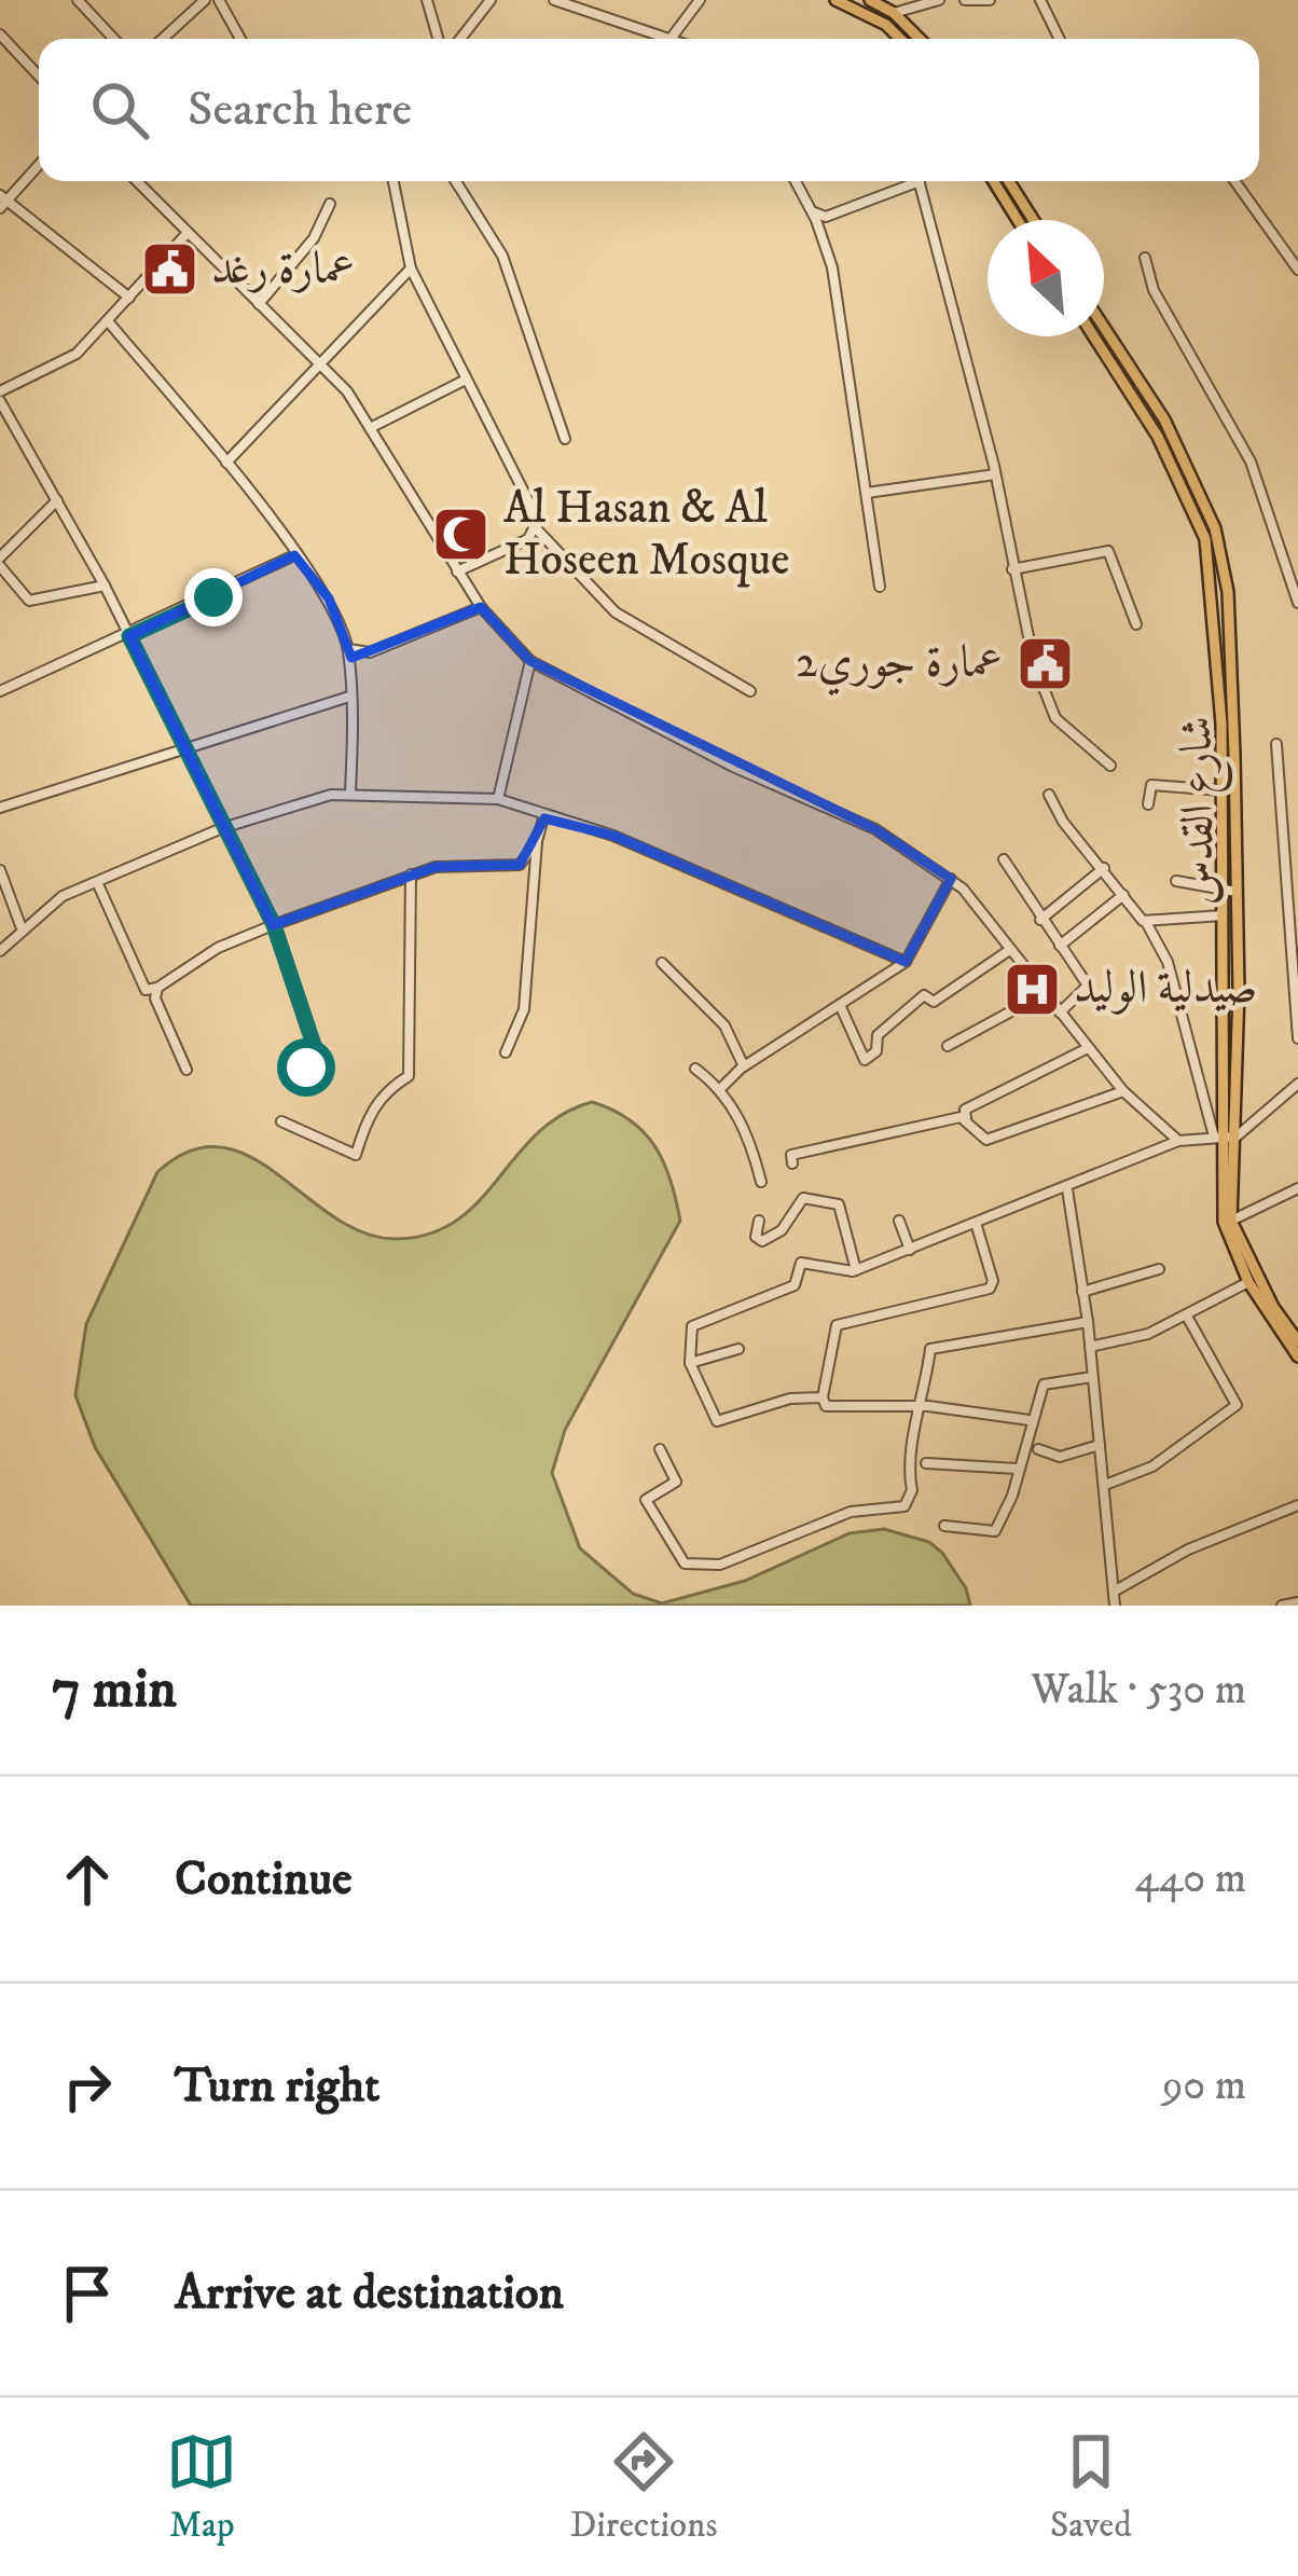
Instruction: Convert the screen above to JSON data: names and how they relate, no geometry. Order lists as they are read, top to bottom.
{
  "streets": {
    "main road": ["شارع القدس"]
  },
  "places": {
    "public building": ["عمارة رغد", "عمارة جوري2"],
    "mosque": ["Al Hasan & Al Hoseen Mosque"],
    "hospital": ["صيدلية الوليد"]
  },
  "north": "top left",
  "page": {
    "search": "Search here",
    "heading": ["7 min", "Walk · 530 m"],
    "list": [
      ["Continue", "440 m"],
      ["Turn right", "90 m"],
      "Arrive at destination"
    ],
    "nav": ["Map", "Directions", "Saved"]
  }
}
